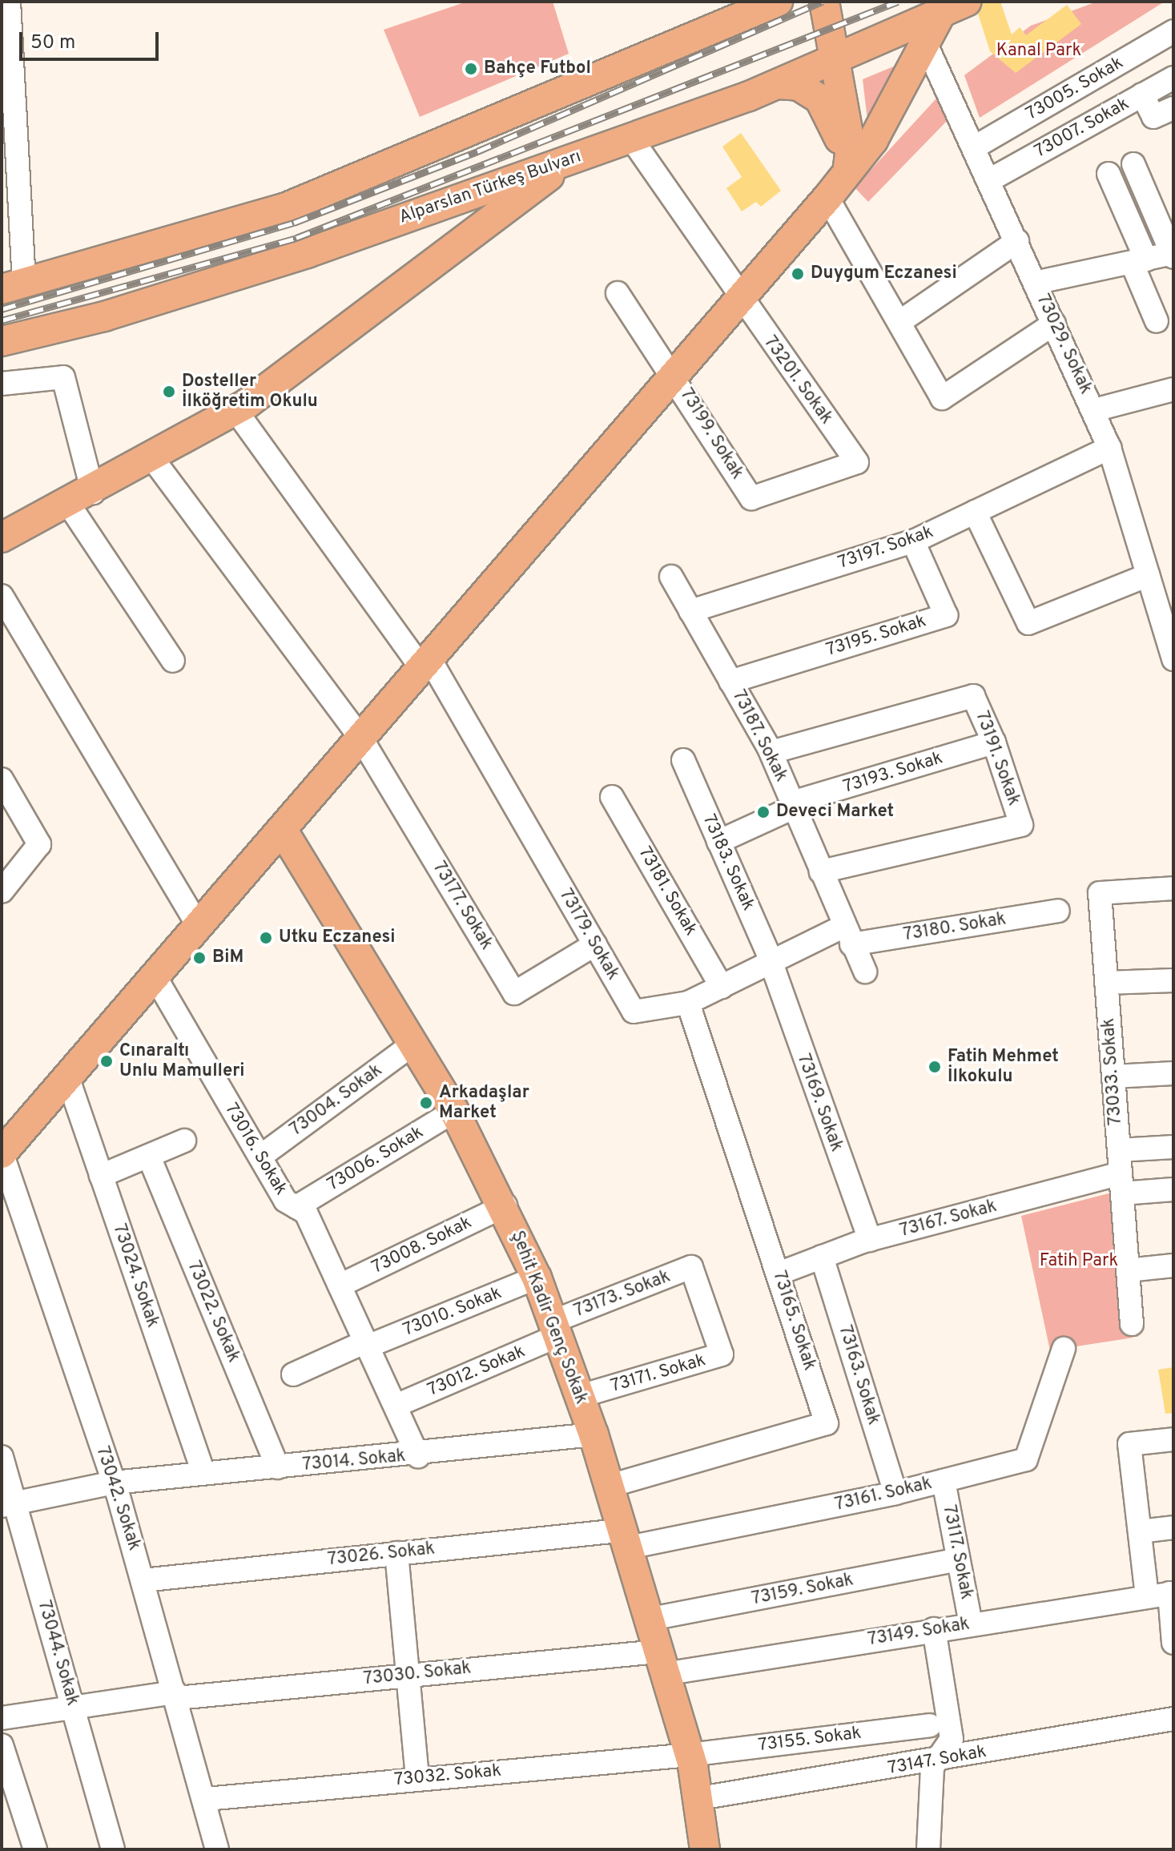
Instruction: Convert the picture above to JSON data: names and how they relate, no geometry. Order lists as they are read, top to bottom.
{
  "streets": {
    "main road": ["Alparslan Türkeş Bulvarı", "Şehit Kadir Genç Sokak"],
    "street": [
      "73005. Sokak",
      "73007. Sokak",
      "73029. Sokak",
      "73201. Sokak",
      "73199. Sokak",
      "73197. Sokak",
      "73195. Sokak",
      "73187. Sokak",
      "73191. Sokak",
      "73193. Sokak",
      "73183. Sokak",
      "73181. Sokak",
      "73177. Sokak",
      "73180. Sokak",
      "73179. Sokak",
      "73033. Sokak",
      "73004. Sokak",
      "73169. Sokak",
      "73016. Sokak",
      "73006. Sokak",
      "73167. Sokak",
      "73008. Sokak",
      "73024. Sokak",
      "73173. Sokak",
      "73022. Sokak",
      "73010. Sokak",
      "73165. Sokak",
      "73012. Sokak",
      "73171. Sokak",
      "73163. Sokak",
      "73014. Sokak",
      "73161. Sokak",
      "73042. Sokak",
      "73117. Sokak",
      "73026. Sokak",
      "73159. Sokak",
      "73149. Sokak",
      "73044. Sokak",
      "73030. Sokak",
      "73155. Sokak",
      "73147. Sokak",
      "73032. Sokak"
    ]
  },
  "crossings": [
    ["73005. Sokak", "73029. Sokak"],
    ["73007. Sokak", "73029. Sokak"],
    ["Alparslan Türkeş Bulvarı", "73201. Sokak"],
    ["73029. Sokak", "73197. Sokak"],
    ["73201. Sokak", "73199. Sokak"],
    ["73197. Sokak", "73195. Sokak"],
    ["73197. Sokak", "73187. Sokak"],
    ["73195. Sokak", "73187. Sokak"],
    ["73187. Sokak", "73191. Sokak"],
    ["73187. Sokak", "73193. Sokak"],
    ["73187. Sokak", "73180. Sokak"],
    ["73187. Sokak", "73179. Sokak"],
    ["73191. Sokak", "73193. Sokak"],
    ["73193. Sokak", "73183. Sokak"],
    ["73183. Sokak", "73179. Sokak"],
    ["73183. Sokak", "73169. Sokak"],
    ["73181. Sokak", "73179. Sokak"],
    ["73177. Sokak", "73179. Sokak"],
    ["73180. Sokak", "73179. Sokak"],
    ["73179. Sokak", "73169. Sokak"],
    ["73179. Sokak", "73165. Sokak"],
    ["73033. Sokak", "73167. Sokak"],
    ["73004. Sokak", "73016. Sokak"],
    ["73004. Sokak", "Şehit Kadir Genç Sokak"],
    ["73169. Sokak", "73167. Sokak"],
    ["73016. Sokak", "73006. Sokak"],
    ["73016. Sokak", "73008. Sokak"],
    ["73016. Sokak", "73010. Sokak"],
    ["73016. Sokak", "73012. Sokak"],
    ["73016. Sokak", "73014. Sokak"],
    ["73006. Sokak", "Şehit Kadir Genç Sokak"],
    ["73167. Sokak", "73165. Sokak"],
    ["73167. Sokak", "73163. Sokak"],
    ["73008. Sokak", "Şehit Kadir Genç Sokak"],
    ["73024. Sokak", "73014. Sokak"],
    ["73173. Sokak", "Şehit Kadir Genç Sokak"],
    ["73173. Sokak", "73012. Sokak"],
    ["73173. Sokak", "73171. Sokak"],
    ["73022. Sokak", "73014. Sokak"],
    ["73010. Sokak", "Şehit Kadir Genç Sokak"],
    ["Şehit Kadir Genç Sokak", "73165. Sokak"],
    ["Şehit Kadir Genç Sokak", "73012. Sokak"],
    ["Şehit Kadir Genç Sokak", "73171. Sokak"],
    ["Şehit Kadir Genç Sokak", "73014. Sokak"],
    ["Şehit Kadir Genç Sokak", "73161. Sokak"],
    ["Şehit Kadir Genç Sokak", "73026. Sokak"],
    ["Şehit Kadir Genç Sokak", "73159. Sokak"],
    ["Şehit Kadir Genç Sokak", "73149. Sokak"],
    ["Şehit Kadir Genç Sokak", "73030. Sokak"],
    ["Şehit Kadir Genç Sokak", "73155. Sokak"],
    ["Şehit Kadir Genç Sokak", "73147. Sokak"],
    ["Şehit Kadir Genç Sokak", "73032. Sokak"],
    ["73163. Sokak", "73161. Sokak"],
    ["73014. Sokak", "73042. Sokak"],
    ["73014. Sokak", "73044. Sokak"],
    ["73161. Sokak", "73117. Sokak"],
    ["73161. Sokak", "73026. Sokak"],
    ["73042. Sokak", "73026. Sokak"],
    ["73042. Sokak", "73030. Sokak"],
    ["73042. Sokak", "73032. Sokak"],
    ["73117. Sokak", "73159. Sokak"],
    ["73117. Sokak", "73149. Sokak"],
    ["73149. Sokak", "73030. Sokak"],
    ["73044. Sokak", "73030. Sokak"],
    ["73155. Sokak", "73032. Sokak"]
  ],
  "parks": ["Kanal Park", "Fatih Park"],
  "places": [
    "Bahçe Futbol",
    "Duygum Eczanesi",
    "Dosteller İlköğretim Okulu",
    "Deveci Market",
    "Utku Eczanesi",
    "BiM",
    "Cınaraltı Unlu Mamulleri",
    "Fatih Mehmet İlkokulu",
    "Arkadaşlar Market"
  ],
  "scale_bar": "50 m"
}
